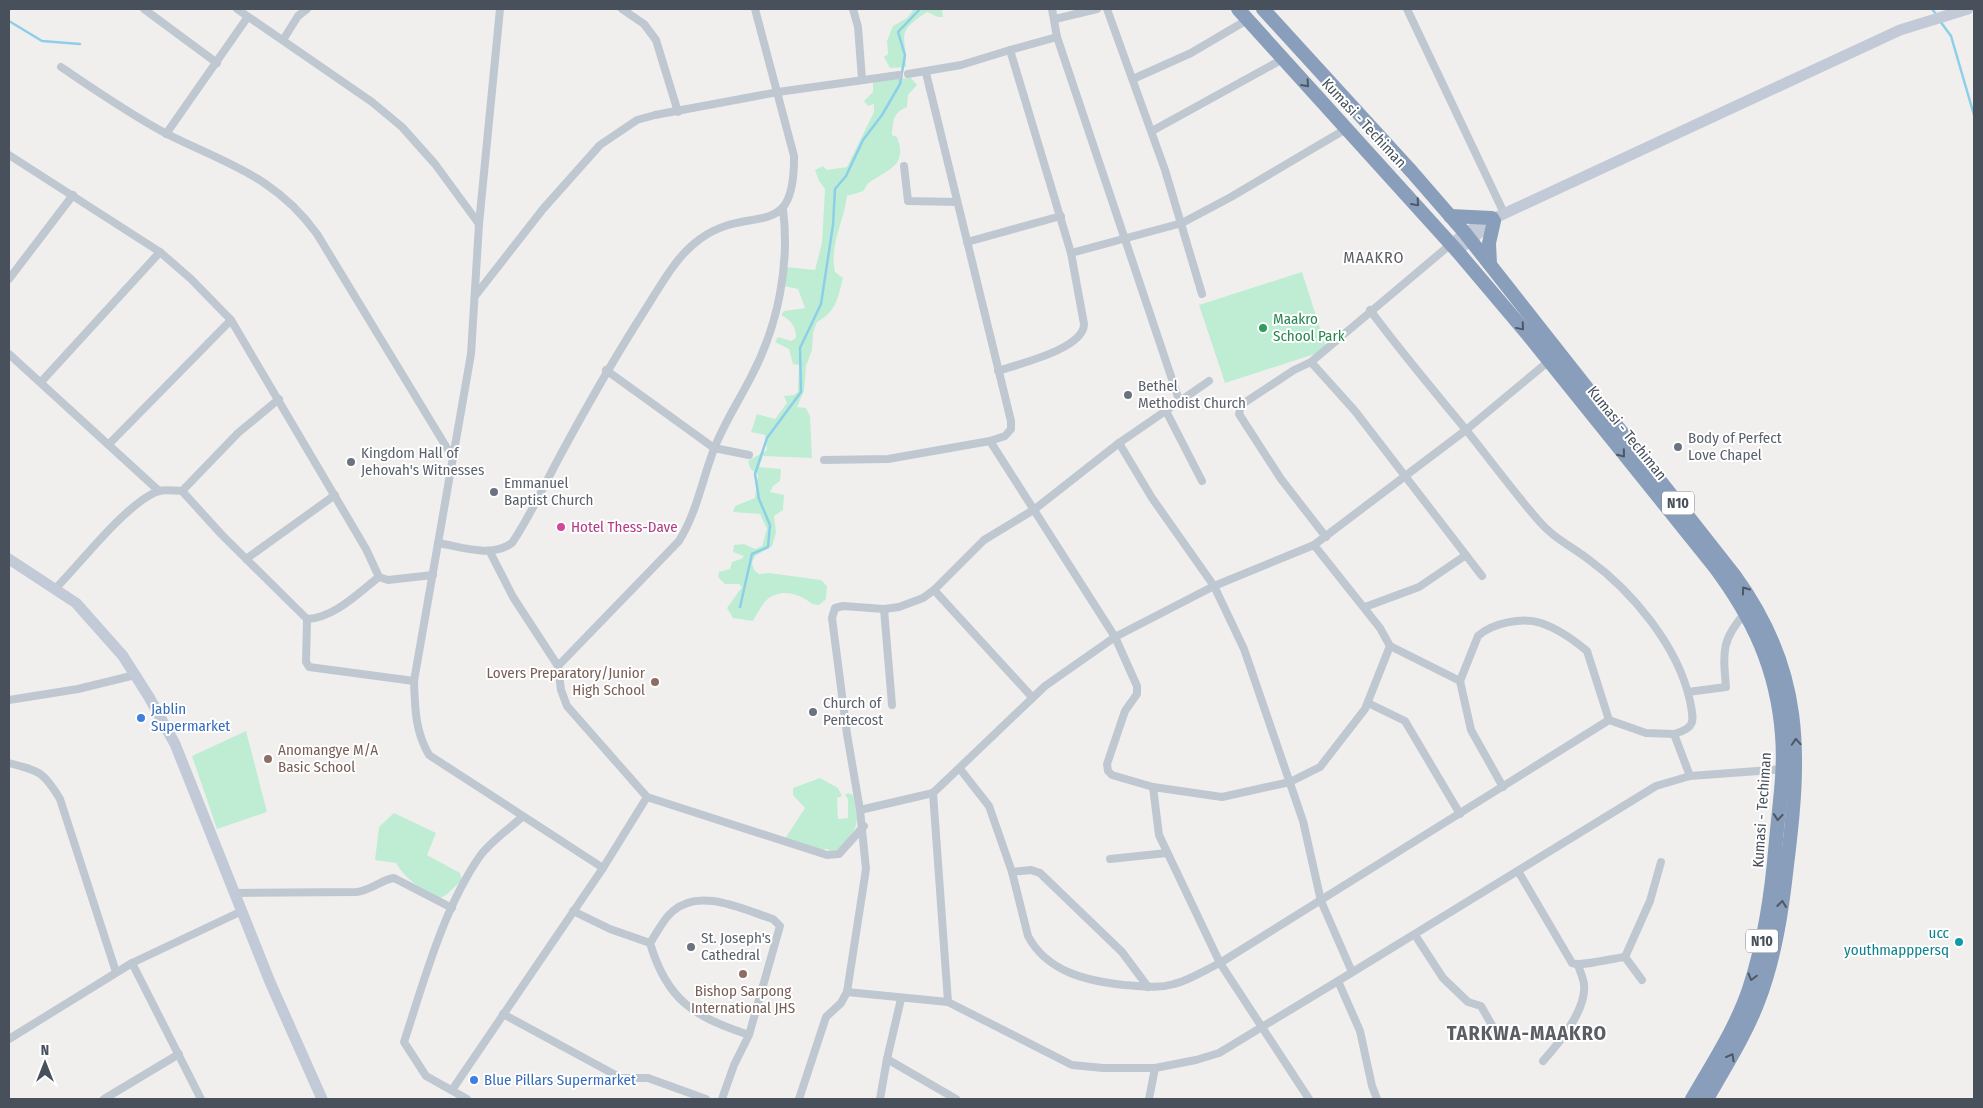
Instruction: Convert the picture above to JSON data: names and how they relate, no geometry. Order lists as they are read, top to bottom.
{
  "streets": {
    "highway": ["Kumasi - Techiman", "N10"]
  },
  "crossings": [
    ["Kumasi - Techiman", "N10"]
  ],
  "districts": ["MAAKRO", "TARKWA-MAAKRO"],
  "places": [
    "Maakro School Park",
    "Bethel Methodist Church",
    "Body of Perfect Love Chapel",
    "Kingdom Hall of Jehovah's Witnesses",
    "Emmanuel Baptist Church",
    "Hotel Thess-Dave",
    "Lovers Preparatory/Junior High School",
    "Church of Pentecost",
    "Jablin Supermarket",
    "Anomangye M/A Basic School",
    "ucc youthmapppersq",
    "St. Joseph's Cathedral",
    "Bishop Sarpong International JHS",
    "Blue Pillars Supermarket"
  ],
  "north": "top"
}
